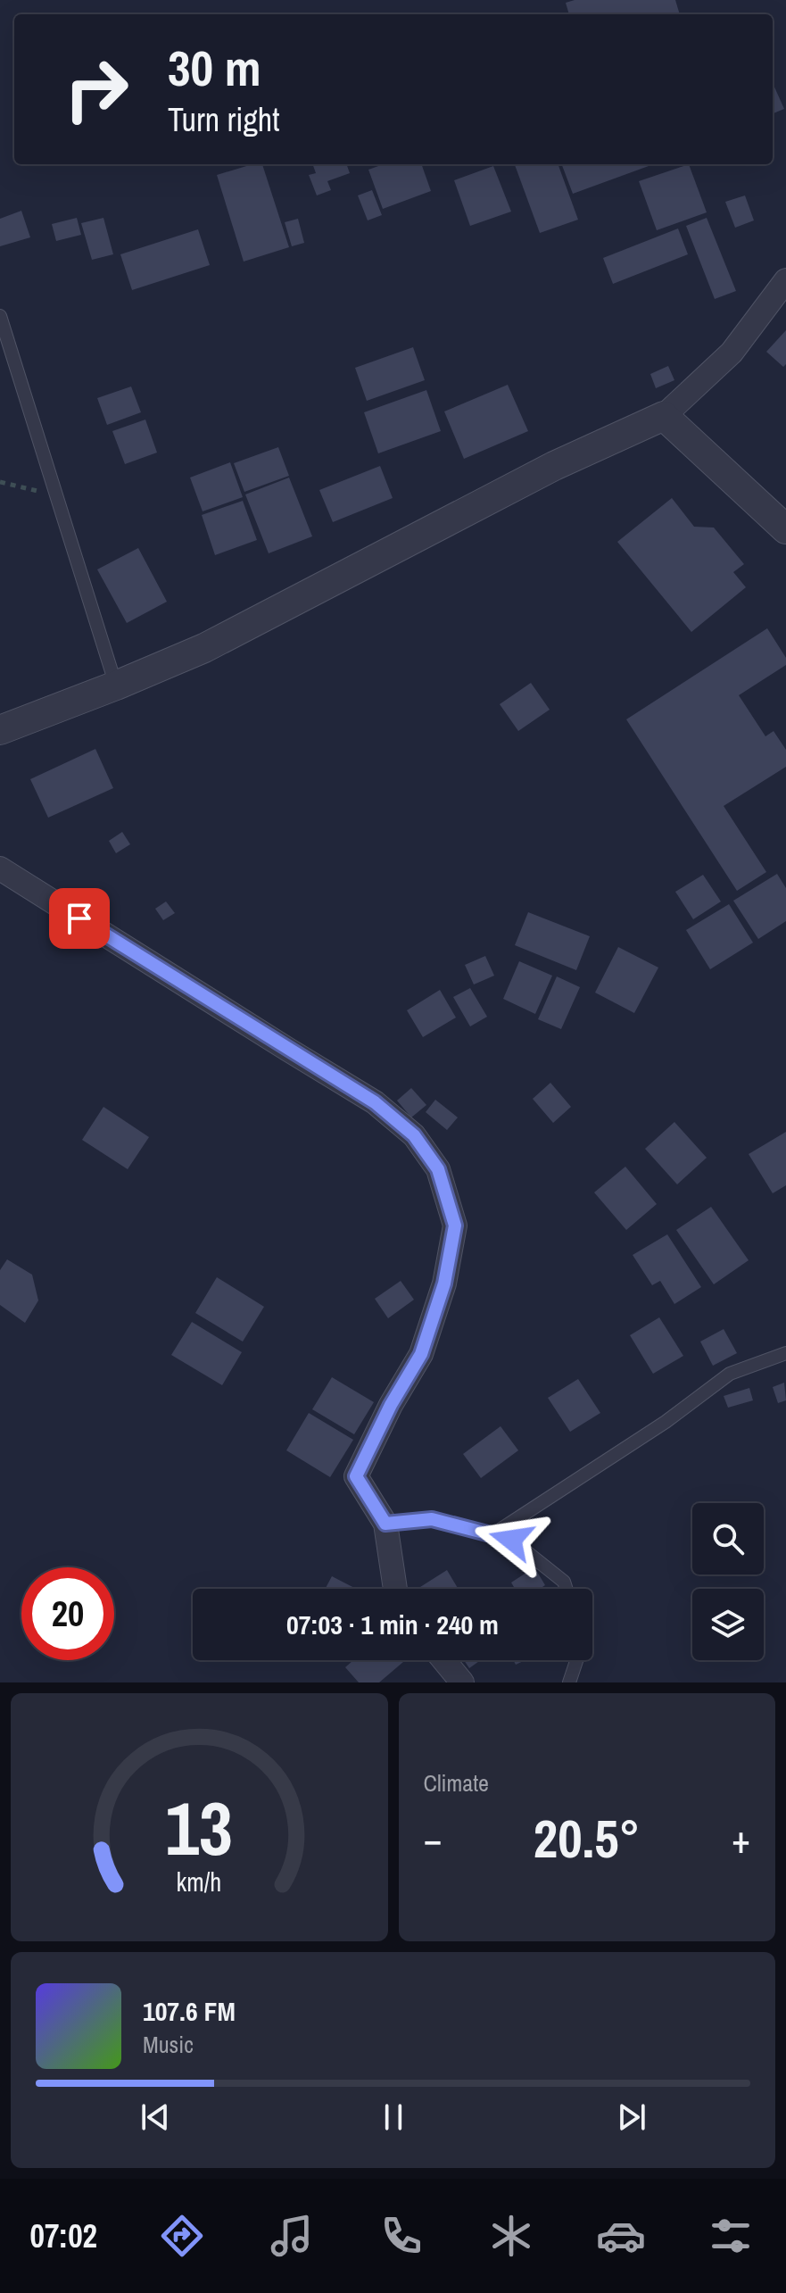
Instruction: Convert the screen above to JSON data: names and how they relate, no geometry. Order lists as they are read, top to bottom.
{
  "page": {
    "turn": ["30 m", "Turn right"],
    "limit": "20",
    "trip": "07:03 · 1 min · 240 m",
    "tile": "Climate",
    "heat": ["−", "20.5°", "+"],
    "song": ["107.6 FM", "Music"],
    "tabs": "07:02",
    "gauge": ["13", "km/h"]
  }
}
